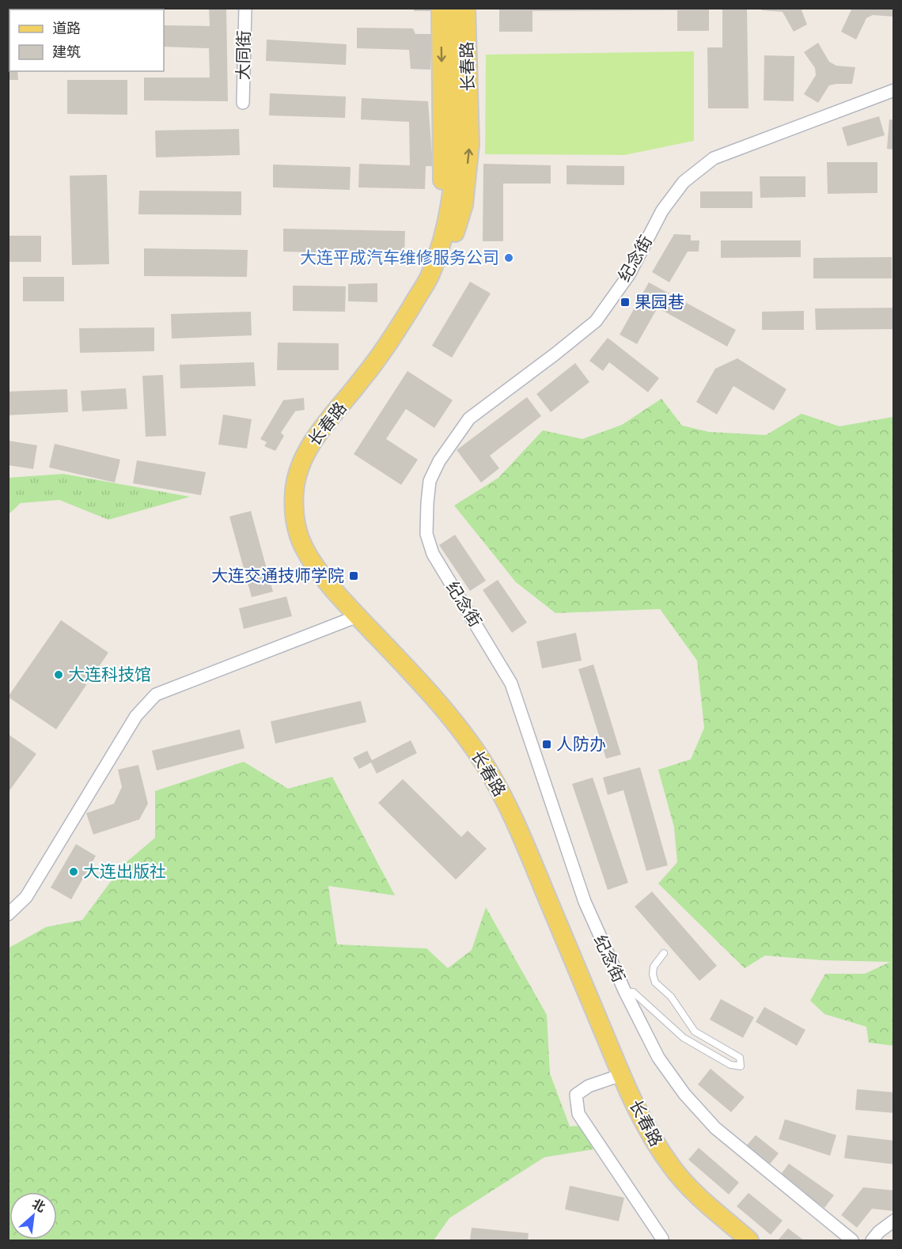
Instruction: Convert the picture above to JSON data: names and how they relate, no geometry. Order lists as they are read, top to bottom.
{
  "streets": {
    "main road": ["长春路"],
    "street": ["大同街", "纪念街"]
  },
  "places": {
    "other": ["大连平成汽车维修服务公司", "大连科技馆", "大连出版社"],
    "transit": ["果园巷", "大连交通技师学院", "人防办"]
  },
  "legend": ["道路", "建筑"],
  "north": "top right"
}
